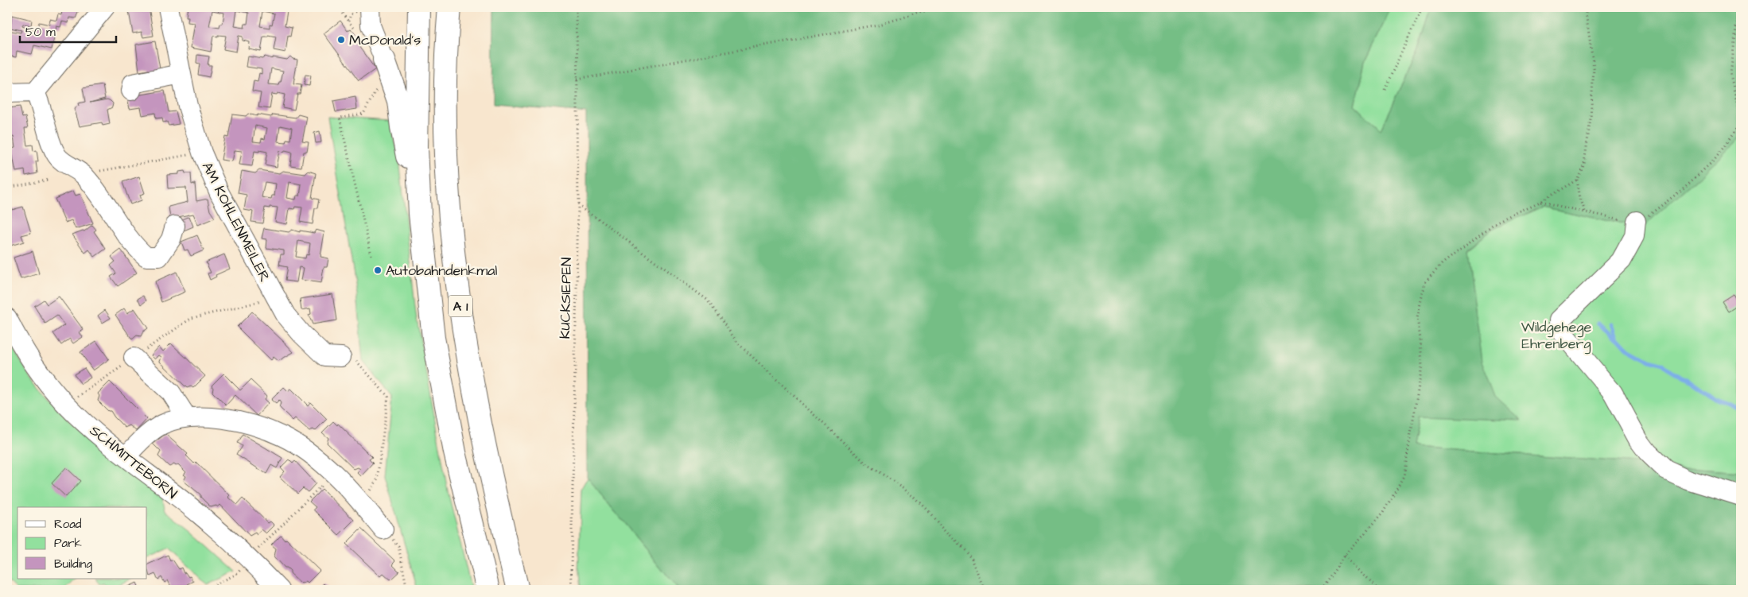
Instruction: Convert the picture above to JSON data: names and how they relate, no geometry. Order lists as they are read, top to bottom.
{
  "streets": {
    "highway": ["A 1"],
    "street": ["AM KOHLENMEILER", "SCHMITTEBORN"],
    "path": ["KUCKSIEPEN"]
  },
  "parks": ["Wildgehege Ehrenberg"],
  "places": ["McDonald's", "Autobahndenkmal"],
  "legend": ["Road", "Park", "Building"],
  "scale_bar": "50 m"
}
